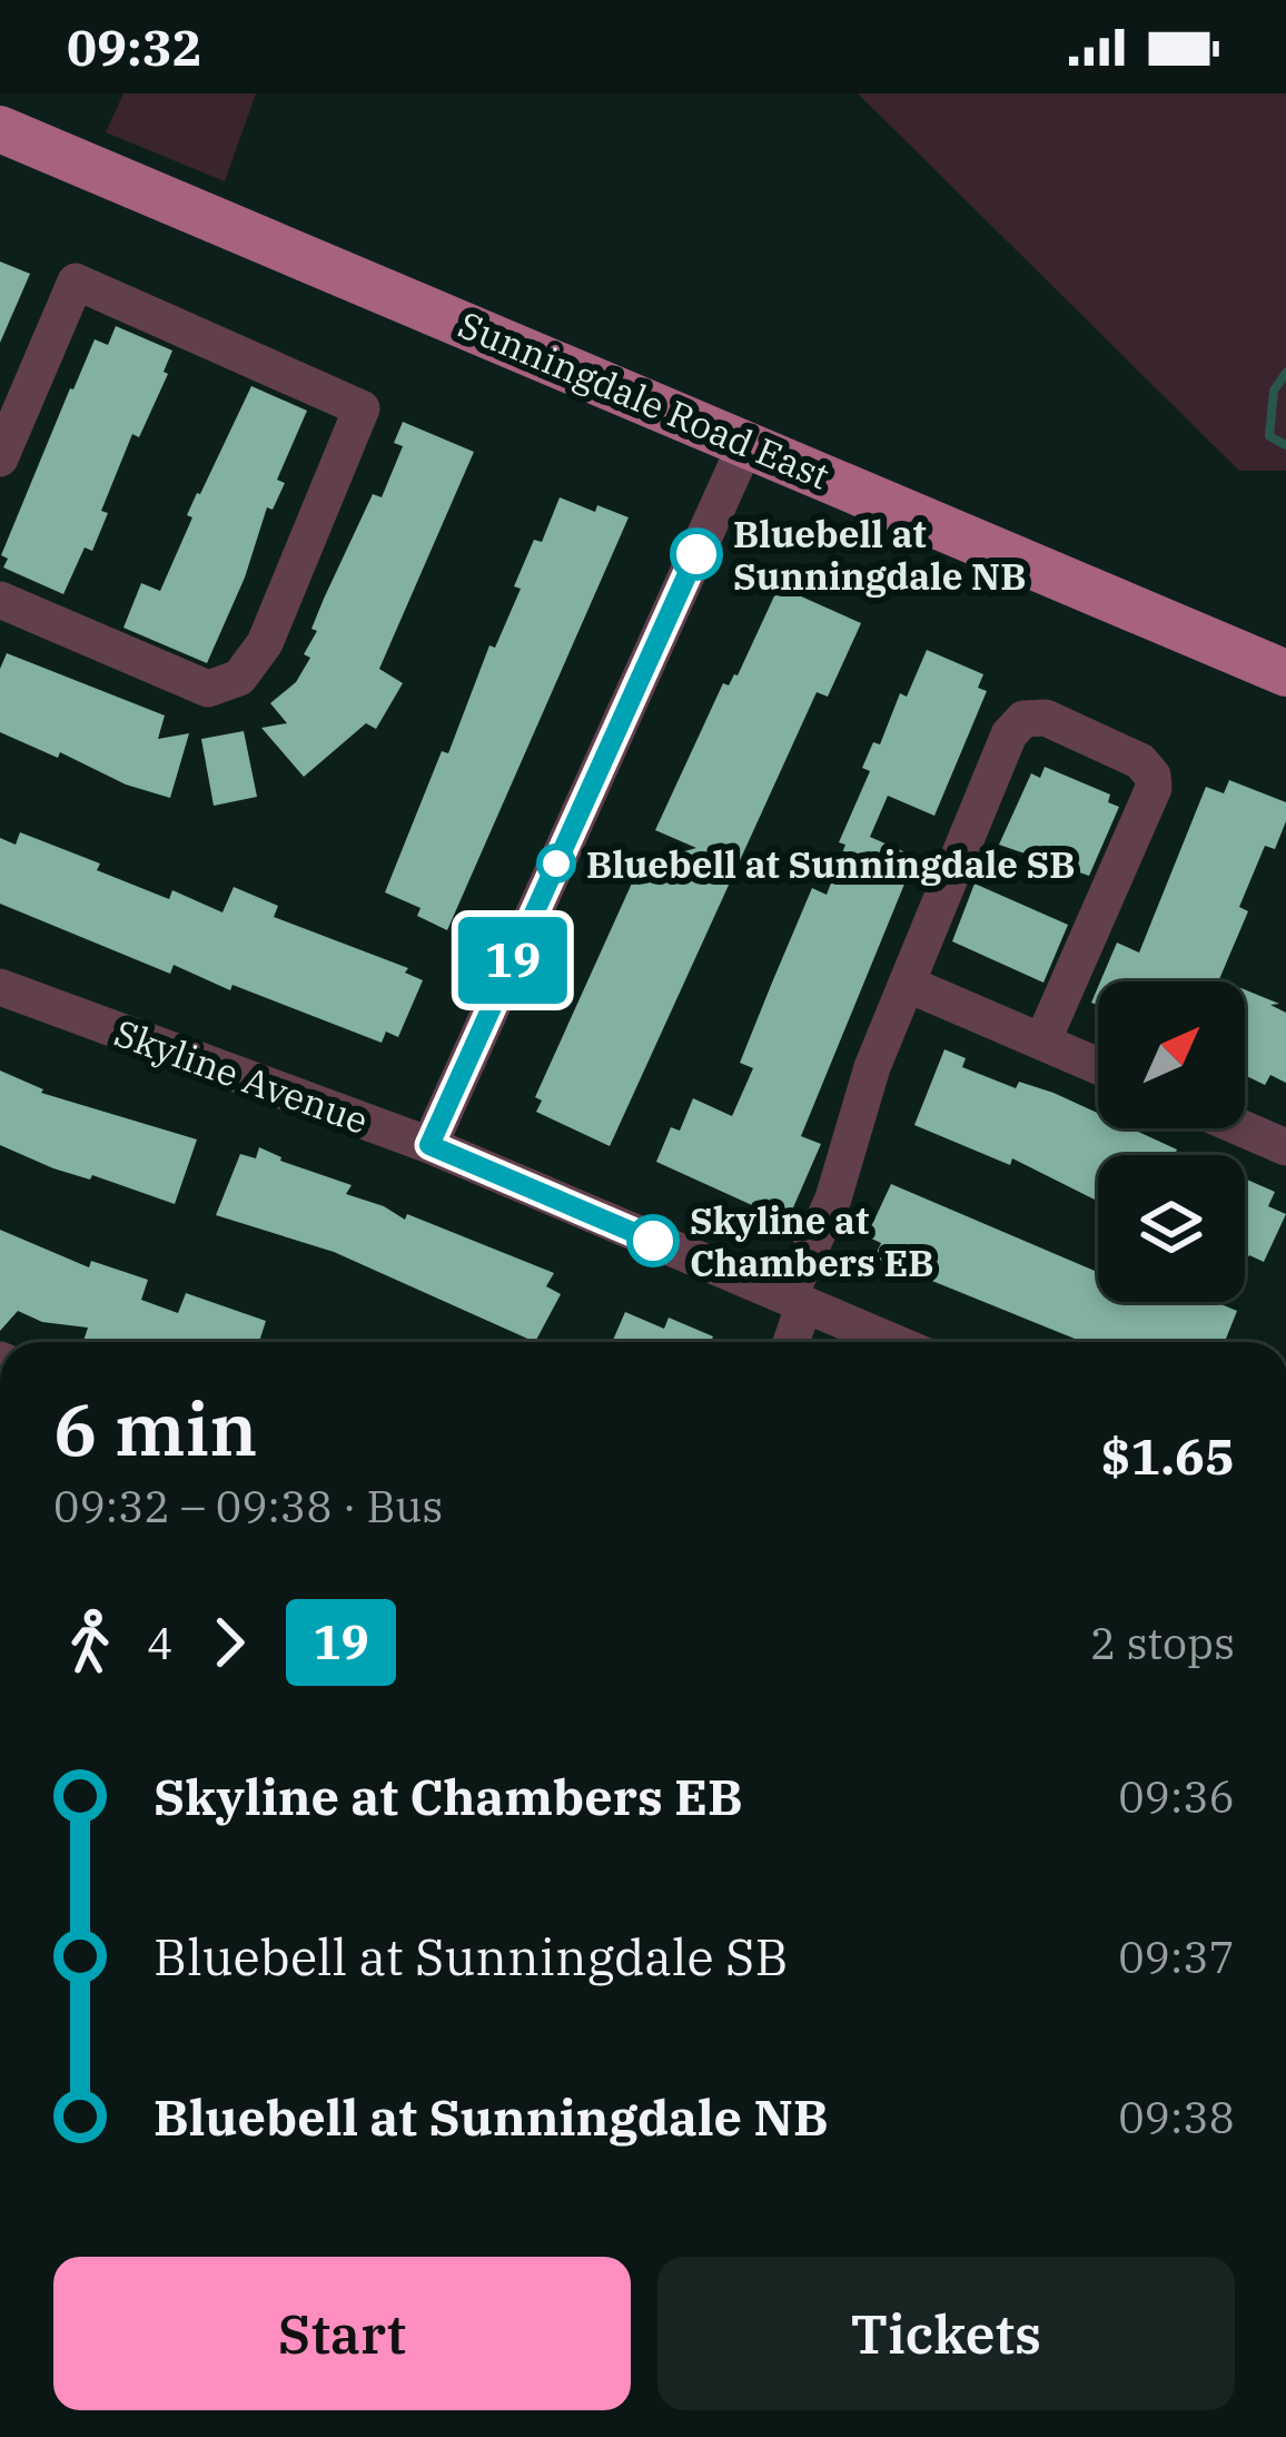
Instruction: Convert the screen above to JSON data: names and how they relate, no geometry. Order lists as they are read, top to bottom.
{
  "streets": {
    "main road": ["Sunningdale Road East"],
    "street": ["Skyline Avenue"]
  },
  "places": ["Bluebell at Sunningdale NB", "Bluebell at Sunningdale SB", "Skyline at Chambers EB"],
  "lines": ["bus line 19"],
  "north": "top right",
  "page": {
    "status": "09:32",
    "on_map": "19",
    "heading": ["6 min", "09:32 – 09:38 · Bus", "$1.65"],
    "legs": ["4", "19", "2 stops"],
    "list": [
      {
        "name": "Skyline at Chambers EB",
        "value": "09:36"
      },
      {
        "name": "Bluebell at Sunningdale SB",
        "value": "09:37"
      },
      {
        "name": "Bluebell at Sunningdale NB",
        "value": "09:38"
      }
    ],
    "buttons": ["Start", "Tickets"]
  }
}
